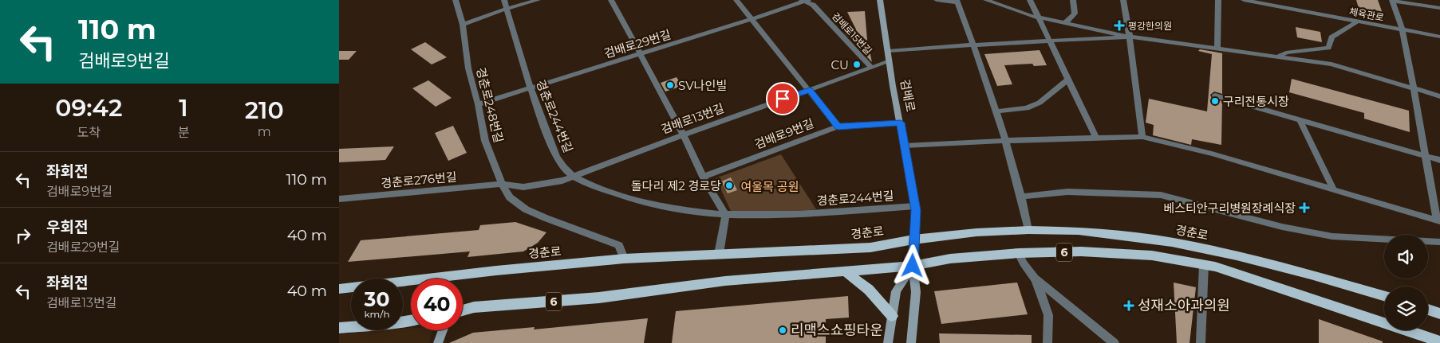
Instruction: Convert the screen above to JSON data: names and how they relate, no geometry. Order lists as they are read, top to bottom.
{
  "streets": {
    "main road": ["경춘로", "6"],
    "street": [
      "체육관로",
      "검배로15번길",
      "검배로29번길",
      "검배로",
      "경춘로248번길",
      "경춘로244번길",
      "검배로13번길",
      "검배로9번길",
      "경춘로276번길"
    ]
  },
  "crossings": [
    ["검배로15번길", "검배로29번길"],
    ["검배로15번길", "검배로13번길"],
    ["검배로29번길", "경춘로248번길"],
    ["검배로29번길", "경춘로244번길"],
    ["검배로", "경춘로244번길"],
    ["검배로", "검배로13번길"],
    ["검배로", "검배로9번길"],
    ["검배로", "경춘로"],
    ["검배로", "6"],
    ["경춘로248번길", "검배로13번길"],
    ["경춘로248번길", "경춘로276번길"],
    ["경춘로248번길", "경춘로"],
    ["경춘로244번길", "검배로13번길"],
    ["검배로13번길", "경춘로276번길"]
  ],
  "parks": ["여울목 공원"],
  "places": {
    "health": ["평강한의원", "베스티안구리병원장례식장", "성재소아과의원"],
    "other": [
      "CU",
      "SV나인빌",
      "구리전통시장",
      "돌다리 제2 경로당",
      "리맥스쇼핑타운"
    ]
  },
  "page": {
    "turn": ["110 m", "검배로9번길"],
    "eta": [
      "09:42",
      "도착",
      "1",
      "분",
      "210",
      "m"
    ],
    "list": [
      {
        "name": "좌회전",
        "note": "검배로9번길",
        "value": "110 m"
      },
      {
        "name": "우회전",
        "note": "검배로29번길",
        "value": "40 m"
      },
      {
        "name": "좌회전",
        "note": "검배로13번길",
        "value": "40 m"
      }
    ],
    "speed": "30 km/h",
    "limit": "40"
  }
}
